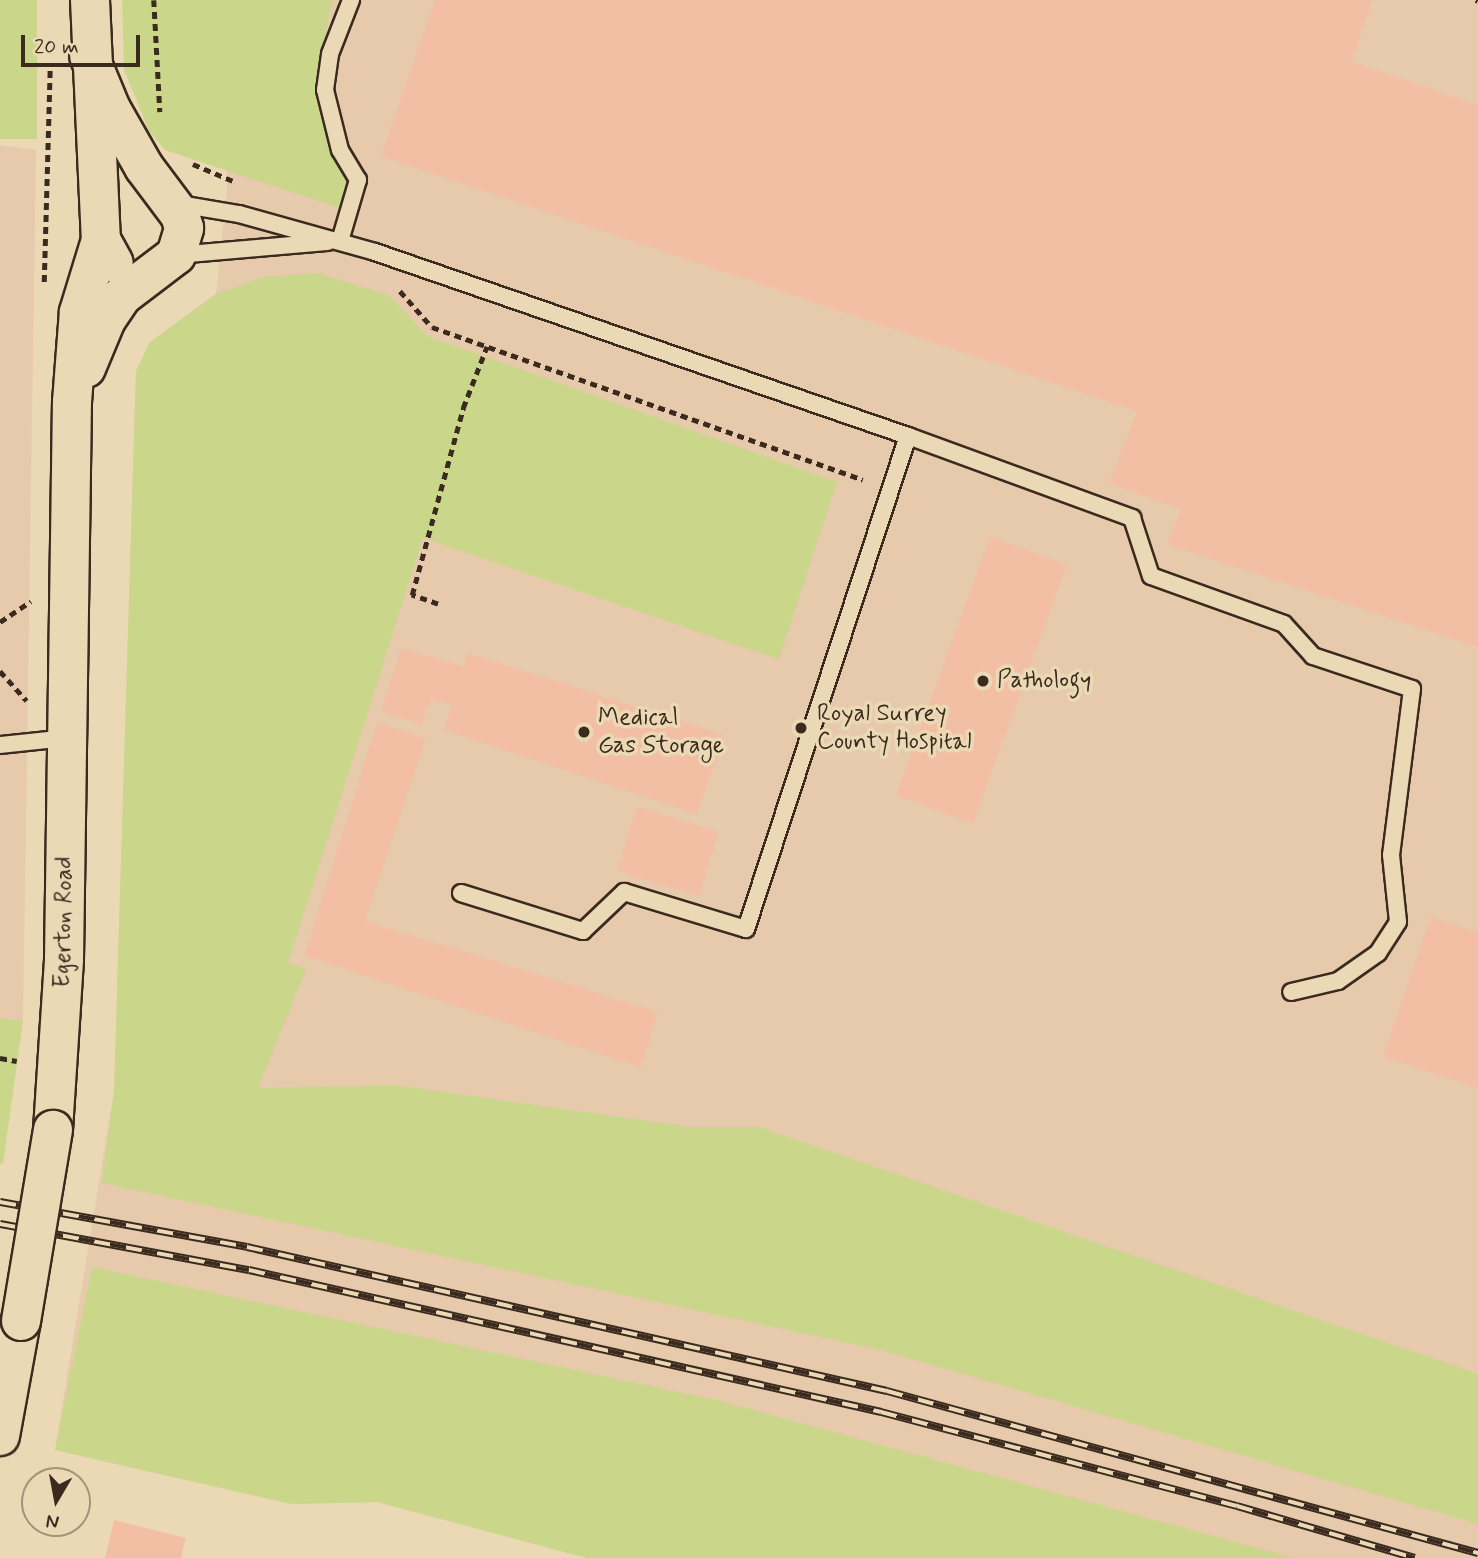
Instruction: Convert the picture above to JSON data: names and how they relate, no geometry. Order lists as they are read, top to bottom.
{
  "streets": {
    "street": ["Egerton Road"]
  },
  "places": ["Pathology", "Royal Surrey County Hospital", "Medical Gas Storage"],
  "scale_bar": "20 m",
  "north": "bottom"
}
